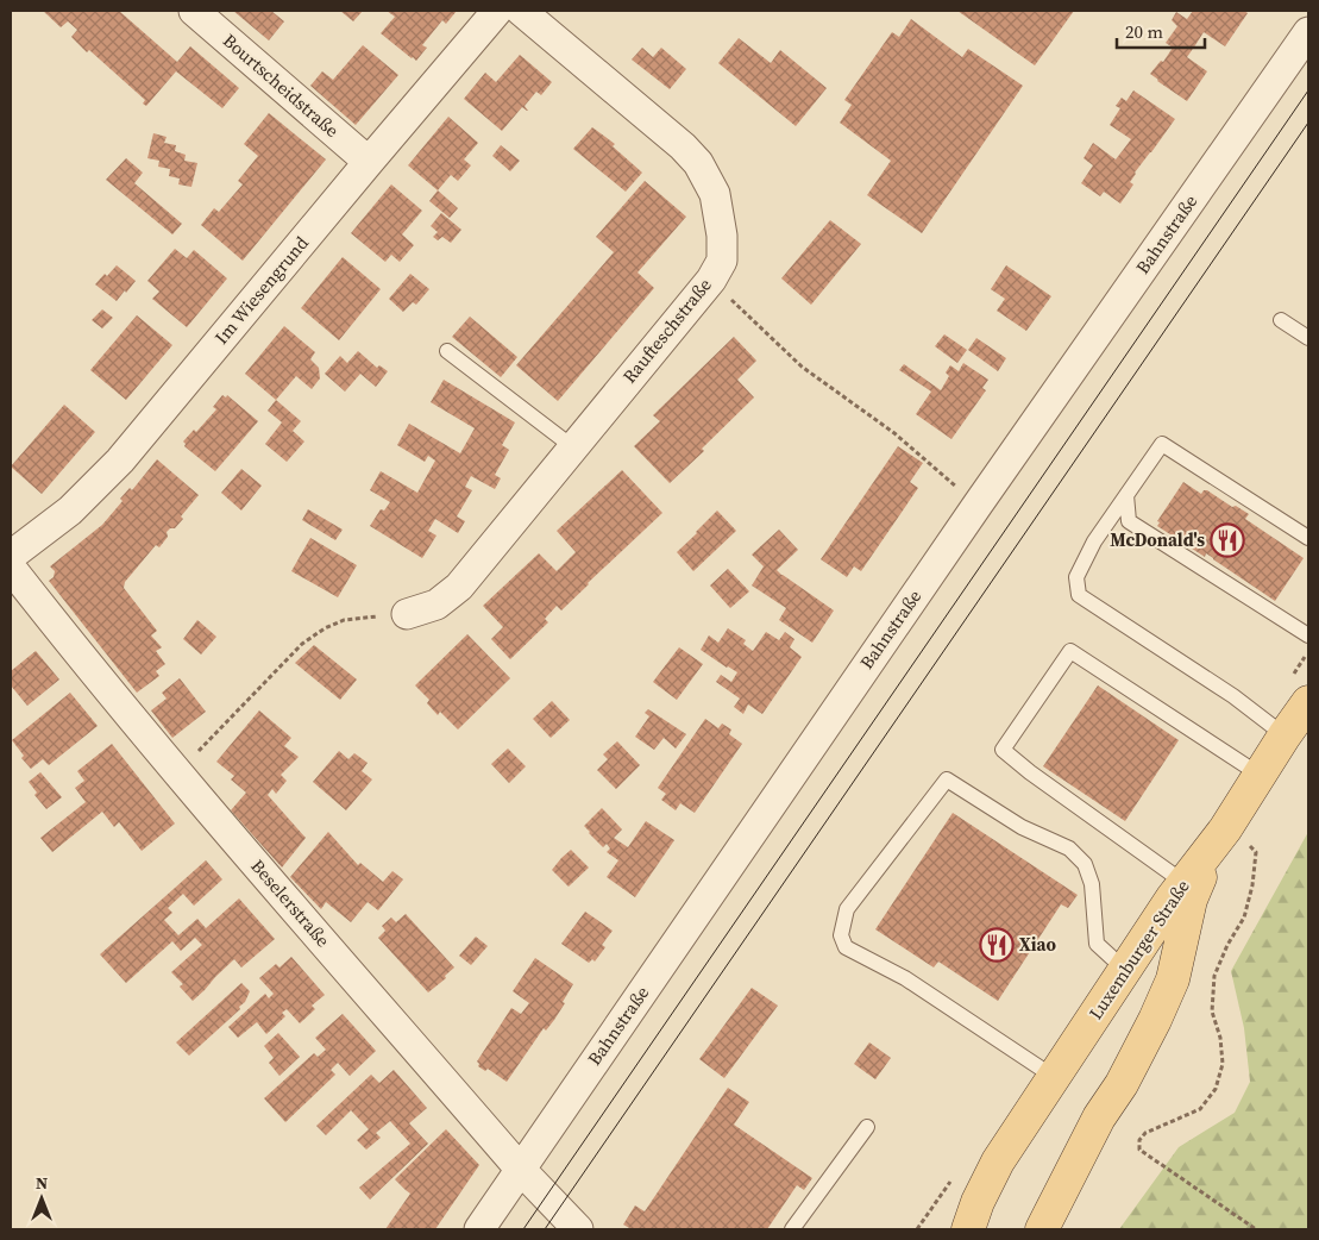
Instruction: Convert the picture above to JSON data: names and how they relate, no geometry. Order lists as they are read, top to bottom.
{
  "streets": {
    "main road": ["Luxemburger Straße"],
    "street": [
      "Bourtscheidstraße",
      "Bahnstraße",
      "Im Wiesengrund",
      "Raufteschstraße",
      "Beselerstraße"
    ]
  },
  "crossings": [
    ["Bourtscheidstraße", "Im Wiesengrund"],
    ["Bahnstraße", "Beselerstraße"]
  ],
  "places": {
    "restaurant": ["McDonald's", "Xiao"]
  },
  "scale_bar": "20 m",
  "north": "top"
}
